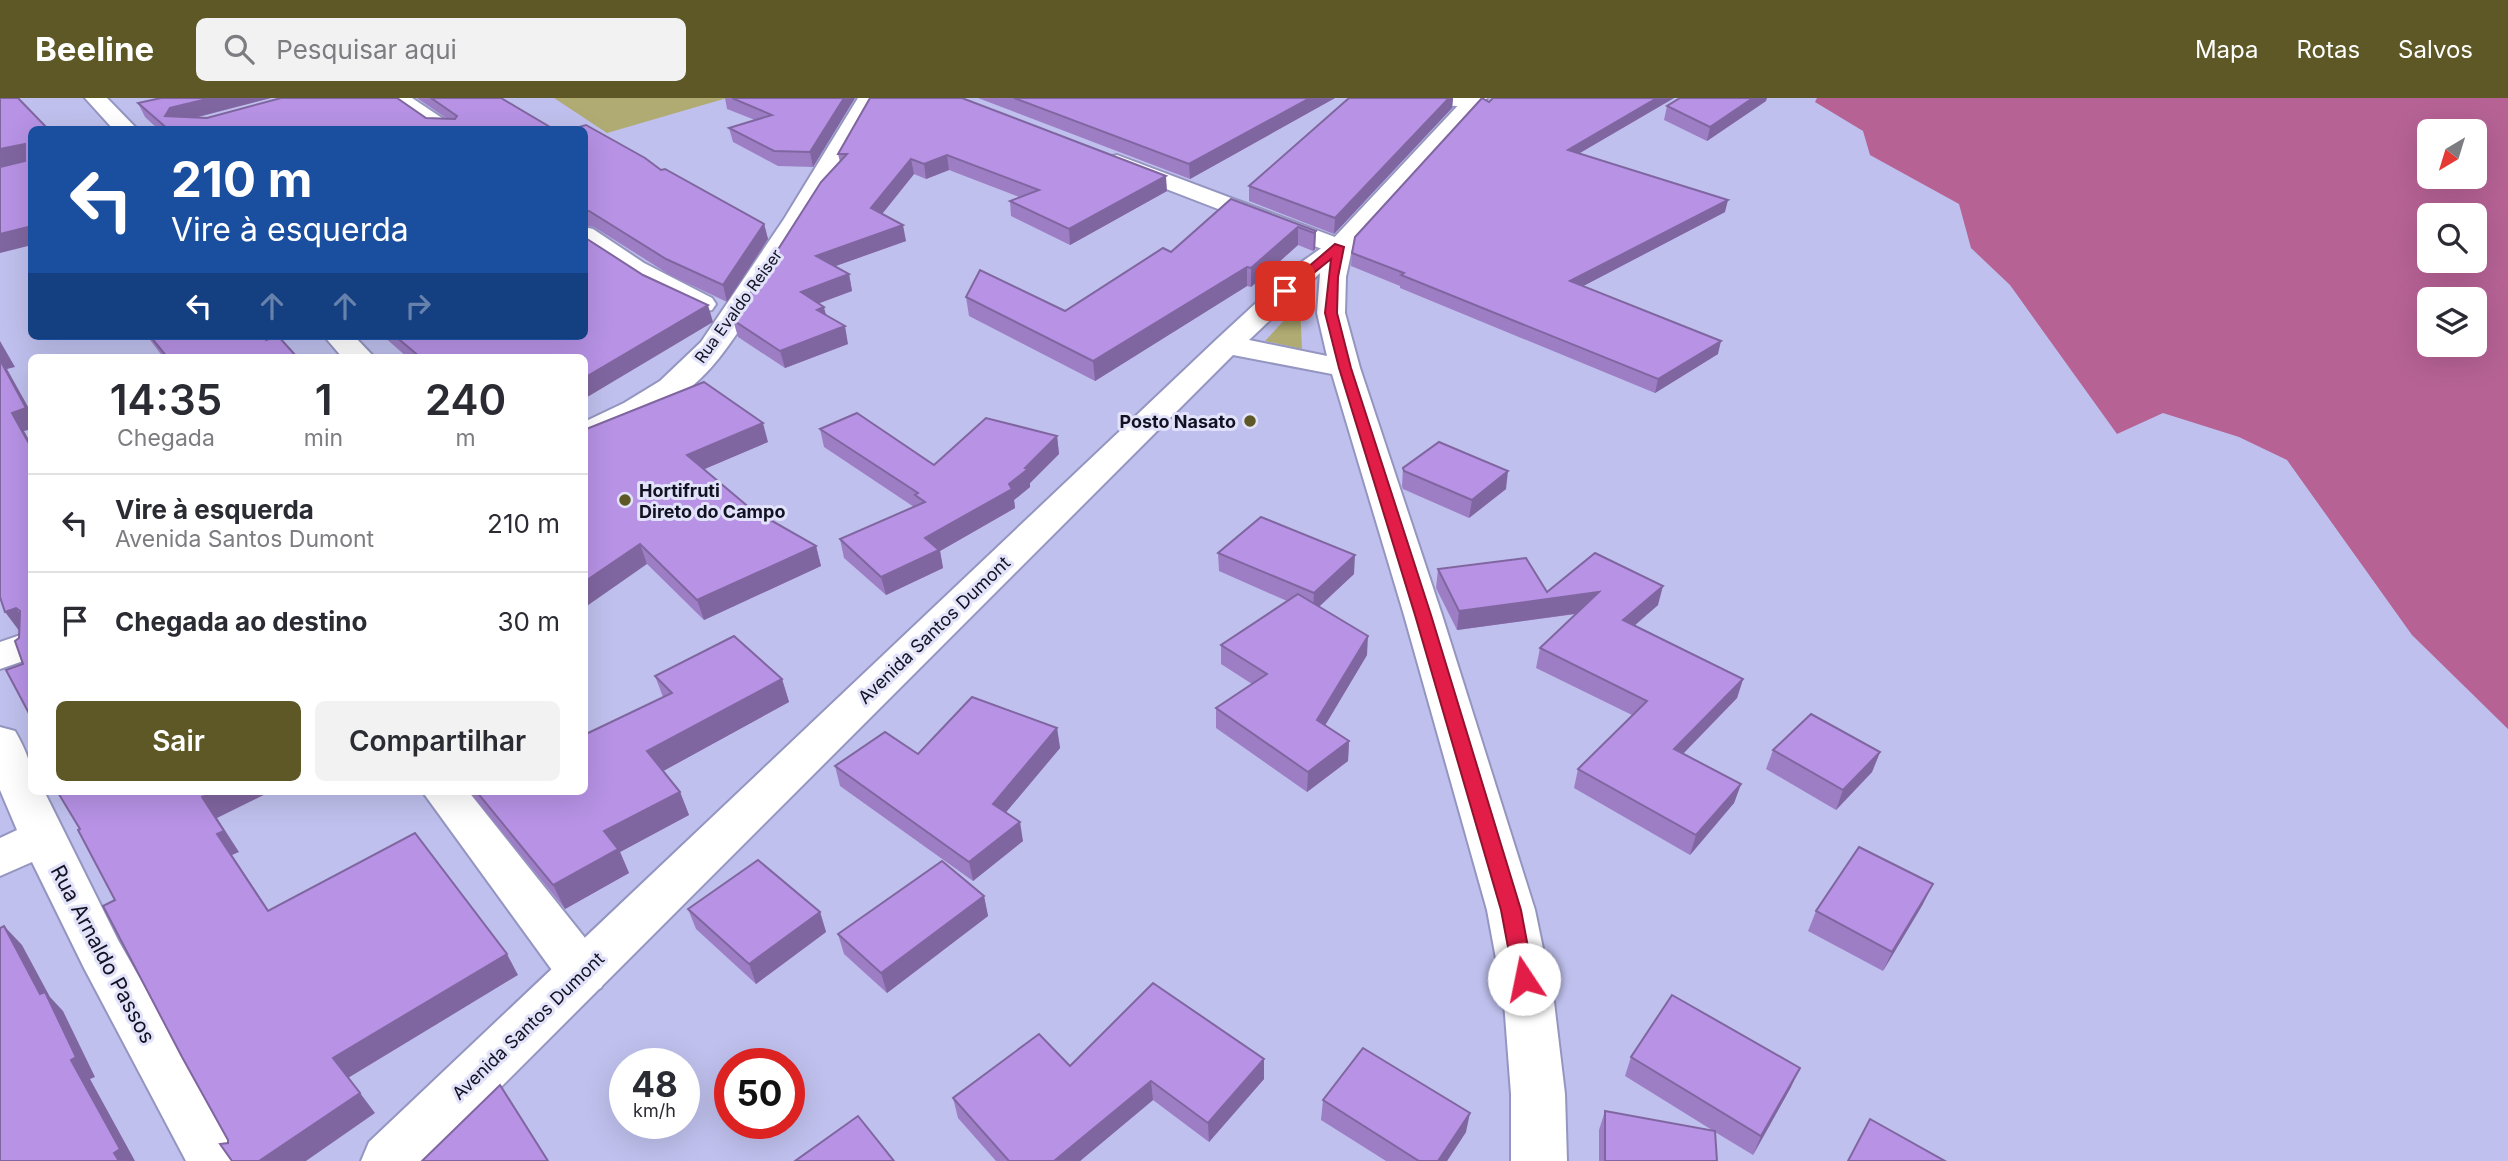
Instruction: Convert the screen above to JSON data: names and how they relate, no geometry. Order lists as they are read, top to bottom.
{
  "streets": {
    "main road": ["Rua Evaldo Reiser", "Avenida Santos Dumont", "Rua Arnaldo Passos"]
  },
  "places": ["Posto Nasato", "Hortifruti Direto do Campo"],
  "north": "bottom left",
  "page": {
    "header": "Beeline",
    "search": "Pesquisar aqui",
    "nav": ["Mapa", "Rotas", "Salvos"],
    "turn": ["210 m", "Vire à esquerda"],
    "eta": [
      "14:35",
      "Chegada",
      "1",
      "min",
      "240",
      "m"
    ],
    "list": [
      {
        "name": "Vire à esquerda",
        "note": "Avenida Santos Dumont",
        "value": "210 m"
      },
      {
        "name": "Chegada ao destino",
        "value": "30 m"
      }
    ],
    "buttons": ["Sair", "Compartilhar"],
    "speed": "48 km/h",
    "limit": "50"
  }
}
